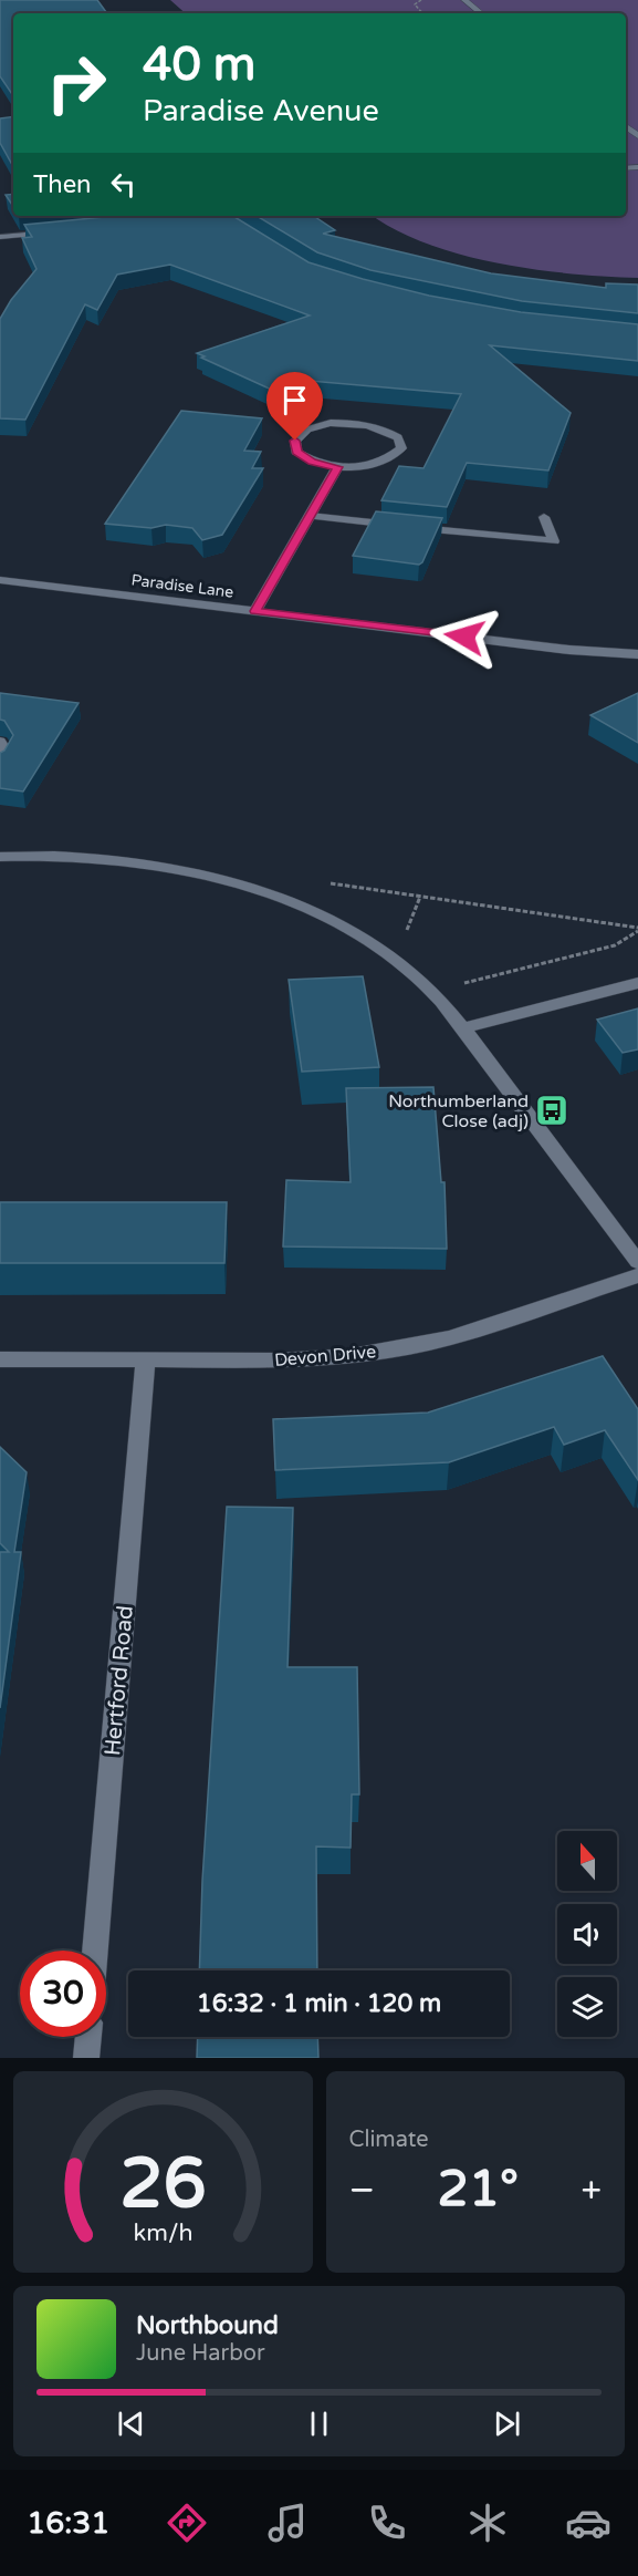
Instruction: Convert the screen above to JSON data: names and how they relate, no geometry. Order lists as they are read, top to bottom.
{
  "streets": {
    "street": ["Paradise Lane", "Devon Drive", "Hertford Road"]
  },
  "crossings": [
    ["Devon Drive", "Hertford Road"]
  ],
  "places": {
    "bus stop": ["Northumberland Close (adj)"]
  },
  "north": "top",
  "page": {
    "turn": ["40 m", "Paradise Avenue"],
    "then": "Then",
    "limit": "30",
    "trip": "16:32 · 1 min · 120 m",
    "tile": "Climate",
    "heat": ["−", "21°", "+"],
    "song": ["Northbound", "June Harbor"],
    "tabs": "16:31",
    "gauge": ["26", "km/h"]
  }
}
